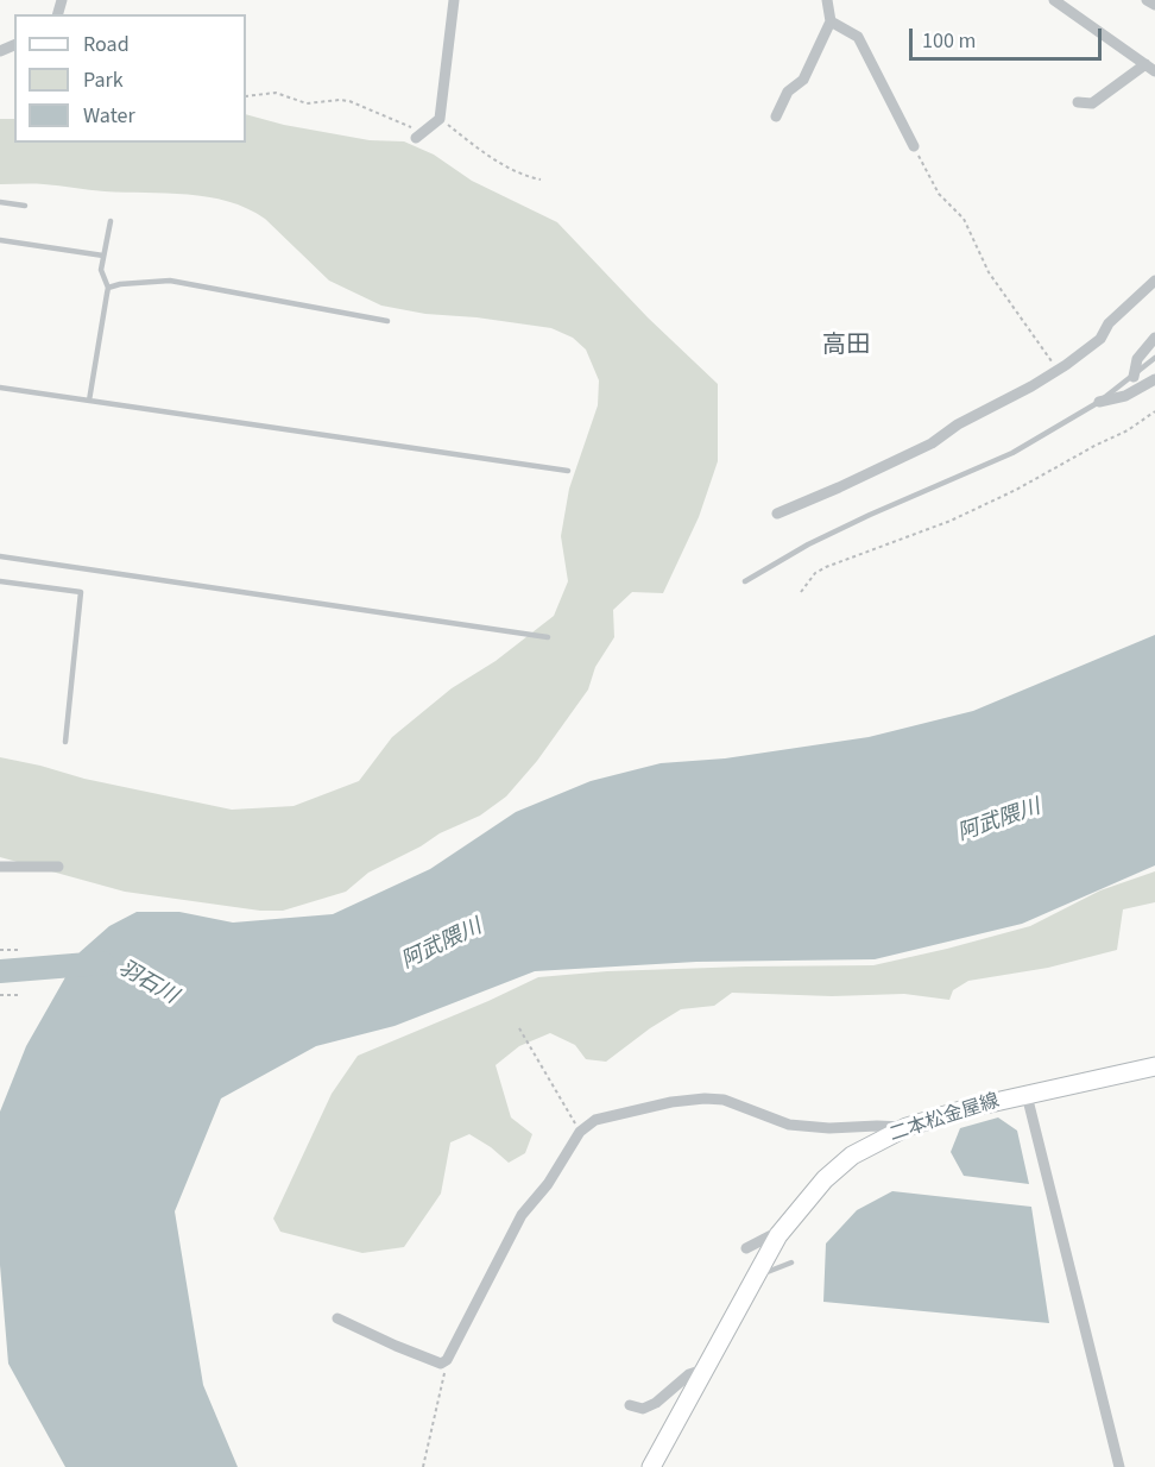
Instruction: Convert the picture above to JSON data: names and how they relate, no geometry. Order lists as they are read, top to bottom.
{
  "streets": {
    "main road": ["二本松金屋線"]
  },
  "districts": ["高田"],
  "water": ["阿武隈川", "羽石川"],
  "legend": ["Road", "Park", "Water"],
  "scale_bar": "100 m"
}
